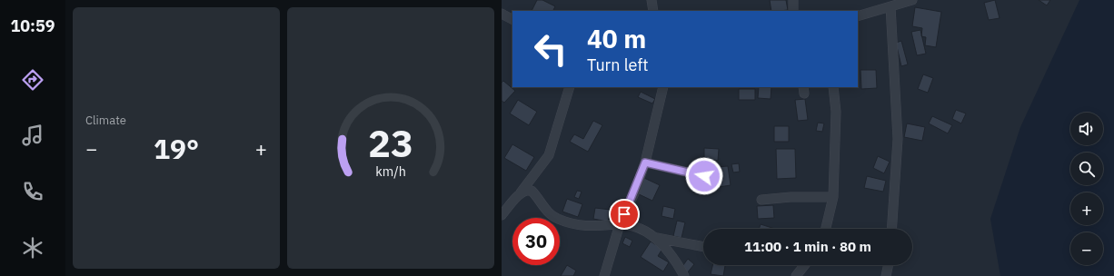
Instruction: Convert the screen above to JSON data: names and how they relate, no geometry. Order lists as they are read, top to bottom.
{
  "page": {
    "tabs": "10:59",
    "tile": "Climate",
    "turn": ["40 m", "Turn left"],
    "map_buttons": ["+", "−"],
    "heat": ["−", "19°", "+"],
    "limit": "30",
    "trip": "11:00 · 1 min · 80 m",
    "gauge": ["23", "km/h"]
  }
}
